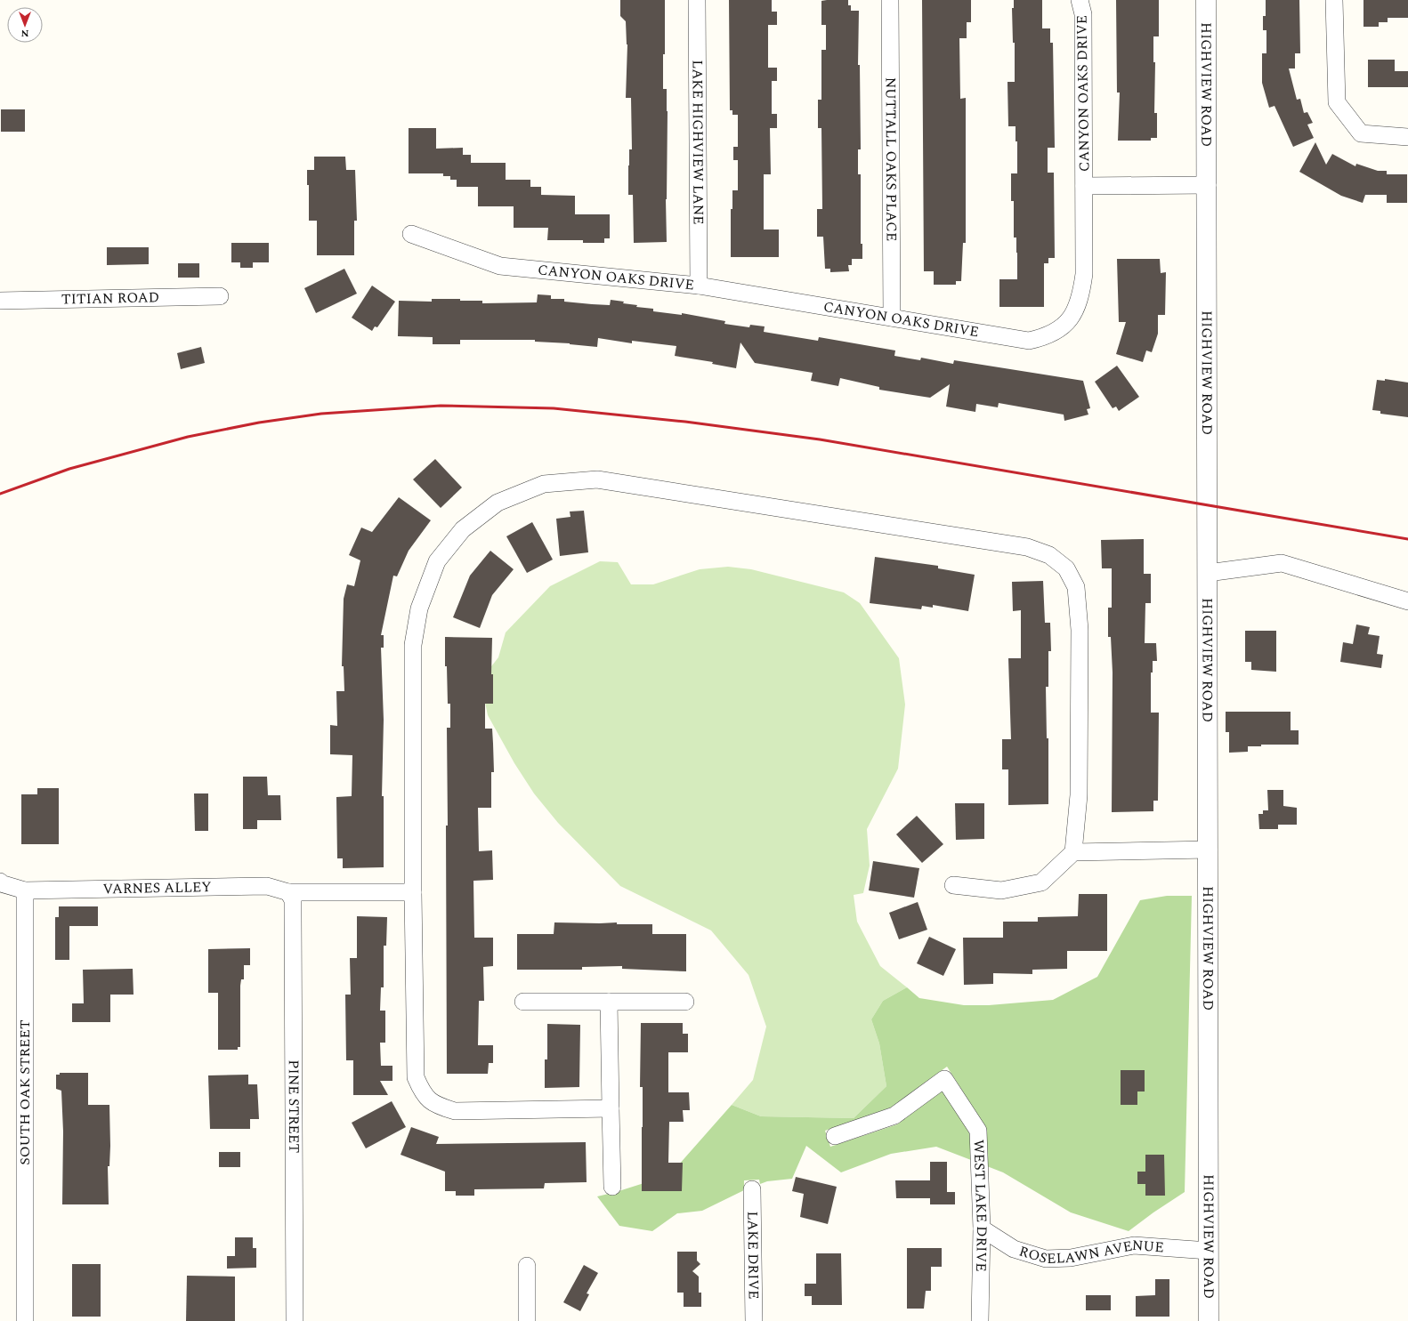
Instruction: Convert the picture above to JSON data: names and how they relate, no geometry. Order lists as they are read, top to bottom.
{
  "streets": {
    "street": [
      "HIGHVIEW ROAD",
      "CANYON OAKS DRIVE",
      "LAKE HIGHVIEW LANE",
      "NUTTALL OAKS PLACE",
      "TITIAN ROAD",
      "VARNES ALLEY",
      "SOUTH OAK STREET",
      "PINE STREET",
      "WEST LAKE DRIVE",
      "ROSELAWN AVENUE",
      "LAKE DRIVE"
    ]
  },
  "crossings": [
    ["HIGHVIEW ROAD", "ROSELAWN AVENUE"],
    ["CANYON OAKS DRIVE", "LAKE HIGHVIEW LANE"],
    ["CANYON OAKS DRIVE", "NUTTALL OAKS PLACE"],
    ["VARNES ALLEY", "SOUTH OAK STREET"],
    ["VARNES ALLEY", "PINE STREET"],
    ["WEST LAKE DRIVE", "ROSELAWN AVENUE"]
  ],
  "north": "bottom"
}
